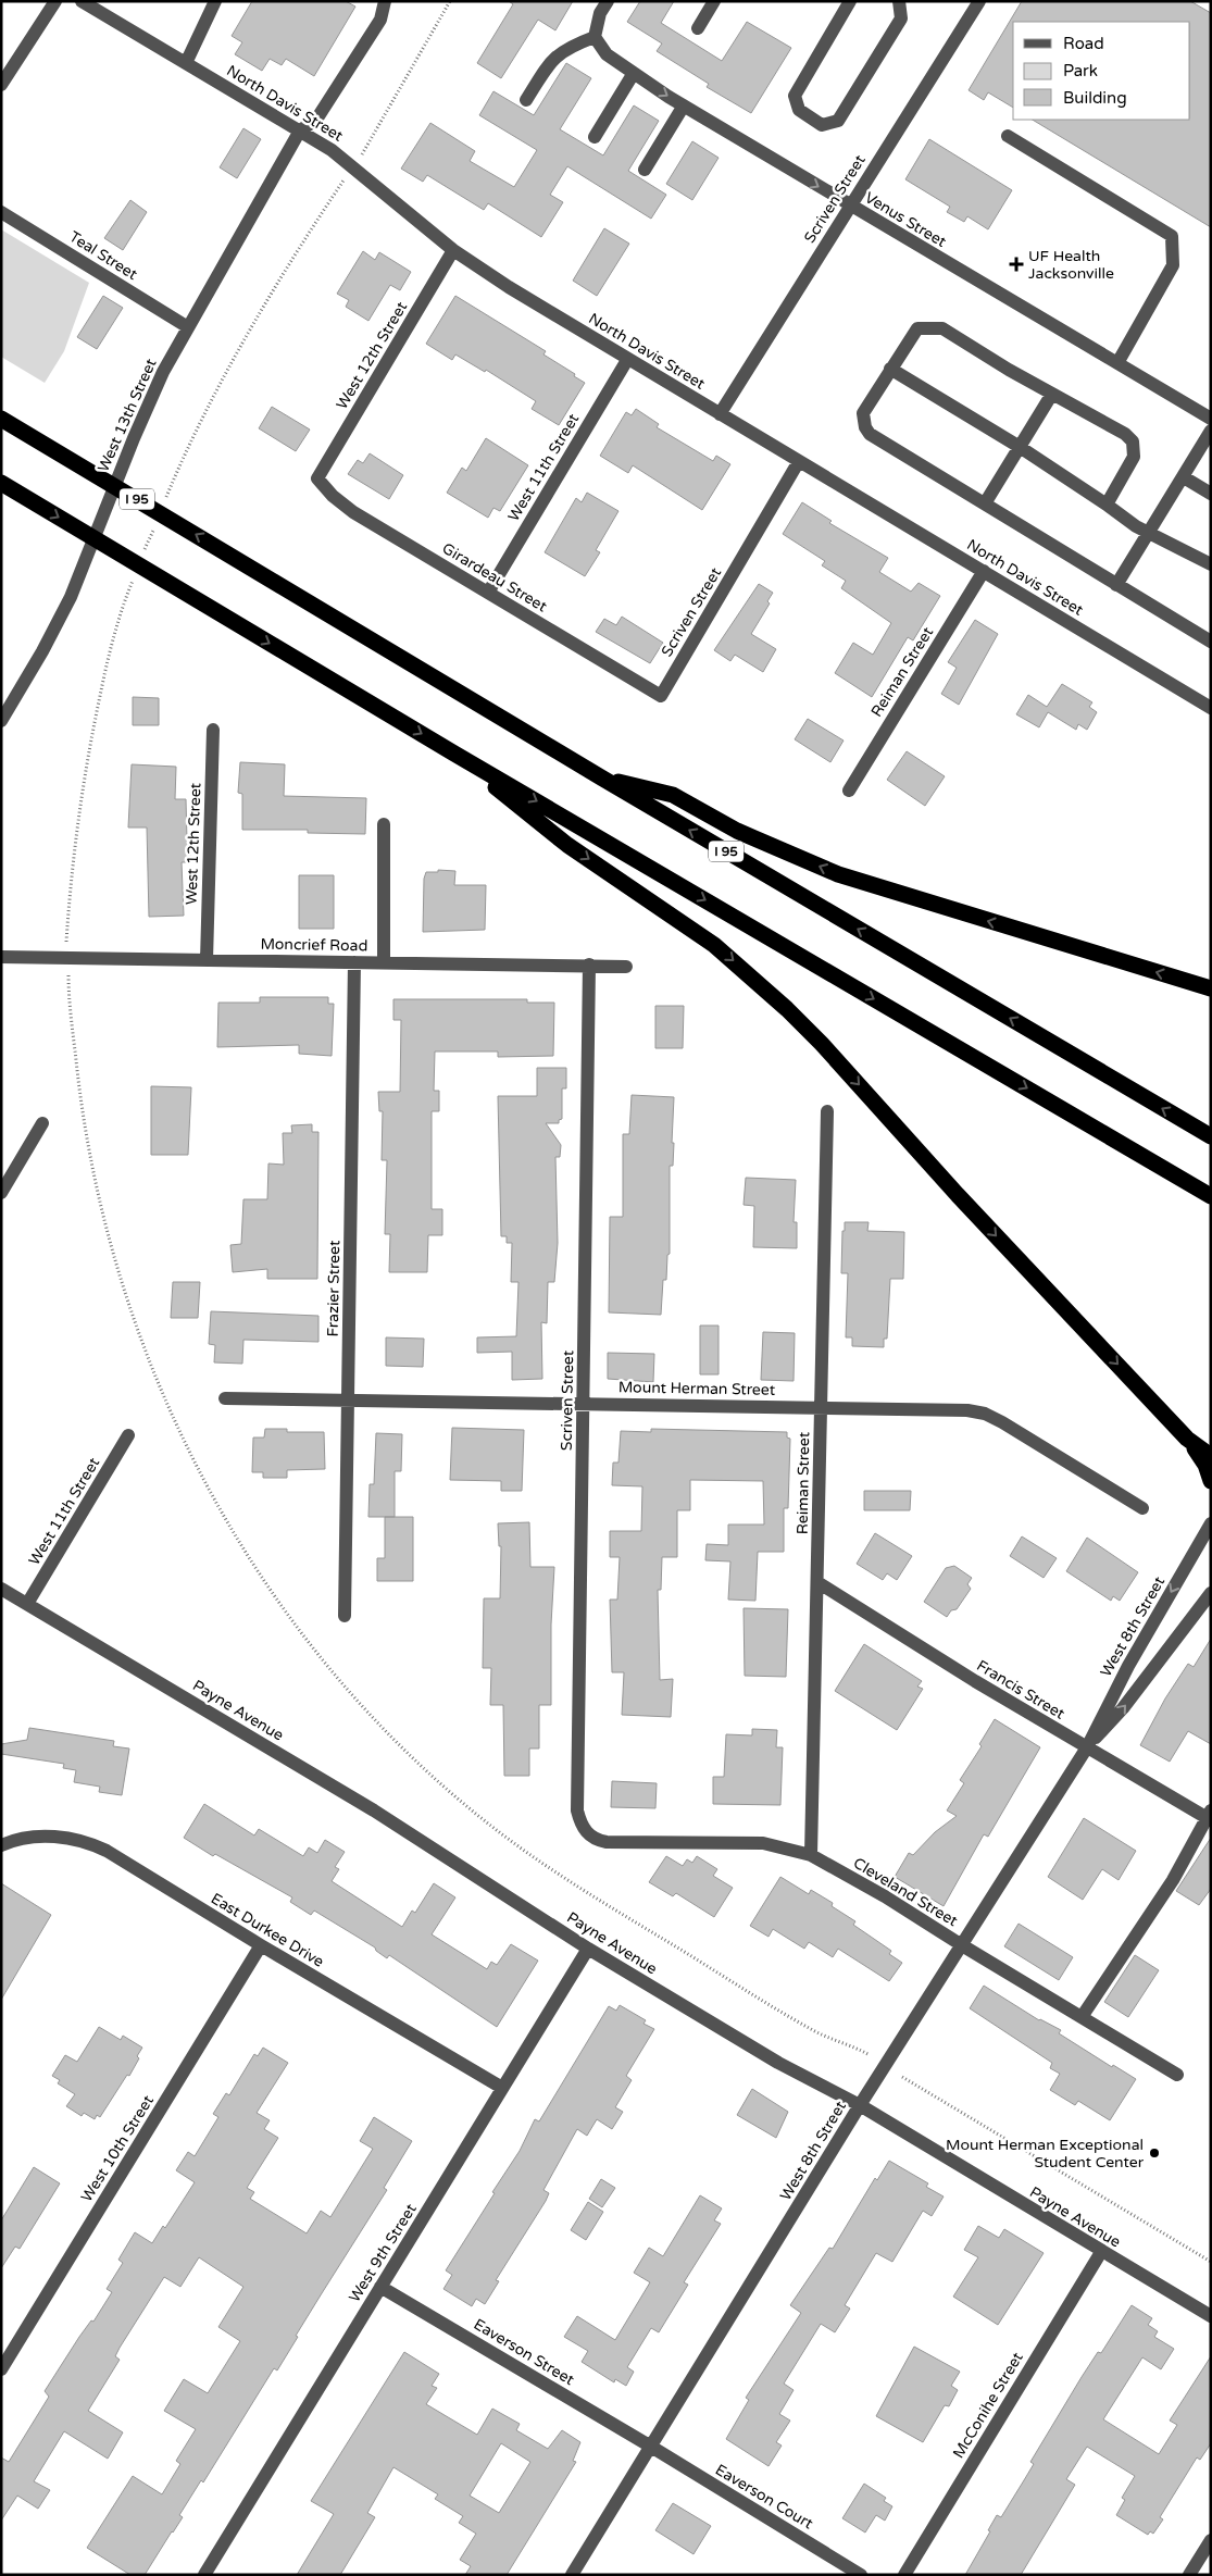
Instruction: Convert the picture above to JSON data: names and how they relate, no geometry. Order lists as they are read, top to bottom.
{
  "streets": {
    "highway": ["I 95"],
    "street": [
      "North Davis Street",
      "Scriven Street",
      "Venus Street",
      "Teal Street",
      "West 12th Street",
      "West 13th Street",
      "West 11th Street",
      "Girardeau Street",
      "Reiman Street",
      "Moncrief Road",
      "Frazier Street",
      "Mount Herman Street",
      "West 8th Street",
      "Francis Street",
      "Payne Avenue",
      "Cleveland Street",
      "East Durkee Drive",
      "West 10th Street",
      "West 9th Street",
      "Eaverson Street",
      "McConihe Street",
      "Eaverson Court"
    ]
  },
  "crossings": [
    ["North Davis Street", "Scriven Street"],
    ["North Davis Street", "West 12th Street"],
    ["North Davis Street", "West 13th Street"],
    ["North Davis Street", "West 11th Street"],
    ["North Davis Street", "Reiman Street"],
    ["Scriven Street", "Venus Street"],
    ["Scriven Street", "Girardeau Street"],
    ["Scriven Street", "Moncrief Road"],
    ["Scriven Street", "Mount Herman Street"],
    ["Scriven Street", "Cleveland Street"],
    ["Teal Street", "West 13th Street"],
    ["West 12th Street", "Girardeau Street"],
    ["West 12th Street", "Moncrief Road"],
    ["West 11th Street", "Girardeau Street"],
    ["West 11th Street", "Payne Avenue"],
    ["Reiman Street", "Mount Herman Street"],
    ["Reiman Street", "Francis Street"],
    ["Reiman Street", "Cleveland Street"],
    ["Moncrief Road", "Frazier Street"],
    ["Frazier Street", "Mount Herman Street"],
    ["West 8th Street", "Francis Street"],
    ["West 8th Street", "Payne Avenue"],
    ["West 8th Street", "Cleveland Street"],
    ["West 8th Street", "Eaverson Street"],
    ["West 8th Street", "Eaverson Court"],
    ["Payne Avenue", "West 9th Street"],
    ["Payne Avenue", "McConihe Street"],
    ["East Durkee Drive", "West 10th Street"],
    ["East Durkee Drive", "West 9th Street"],
    ["West 9th Street", "Eaverson Street"],
    ["Eaverson Street", "Eaverson Court"]
  ],
  "places": {
    "health": ["UF Health Jacksonville"],
    "other": ["Mount Herman Exceptional Student Center"]
  },
  "legend": ["Road", "Park", "Building"]
}
